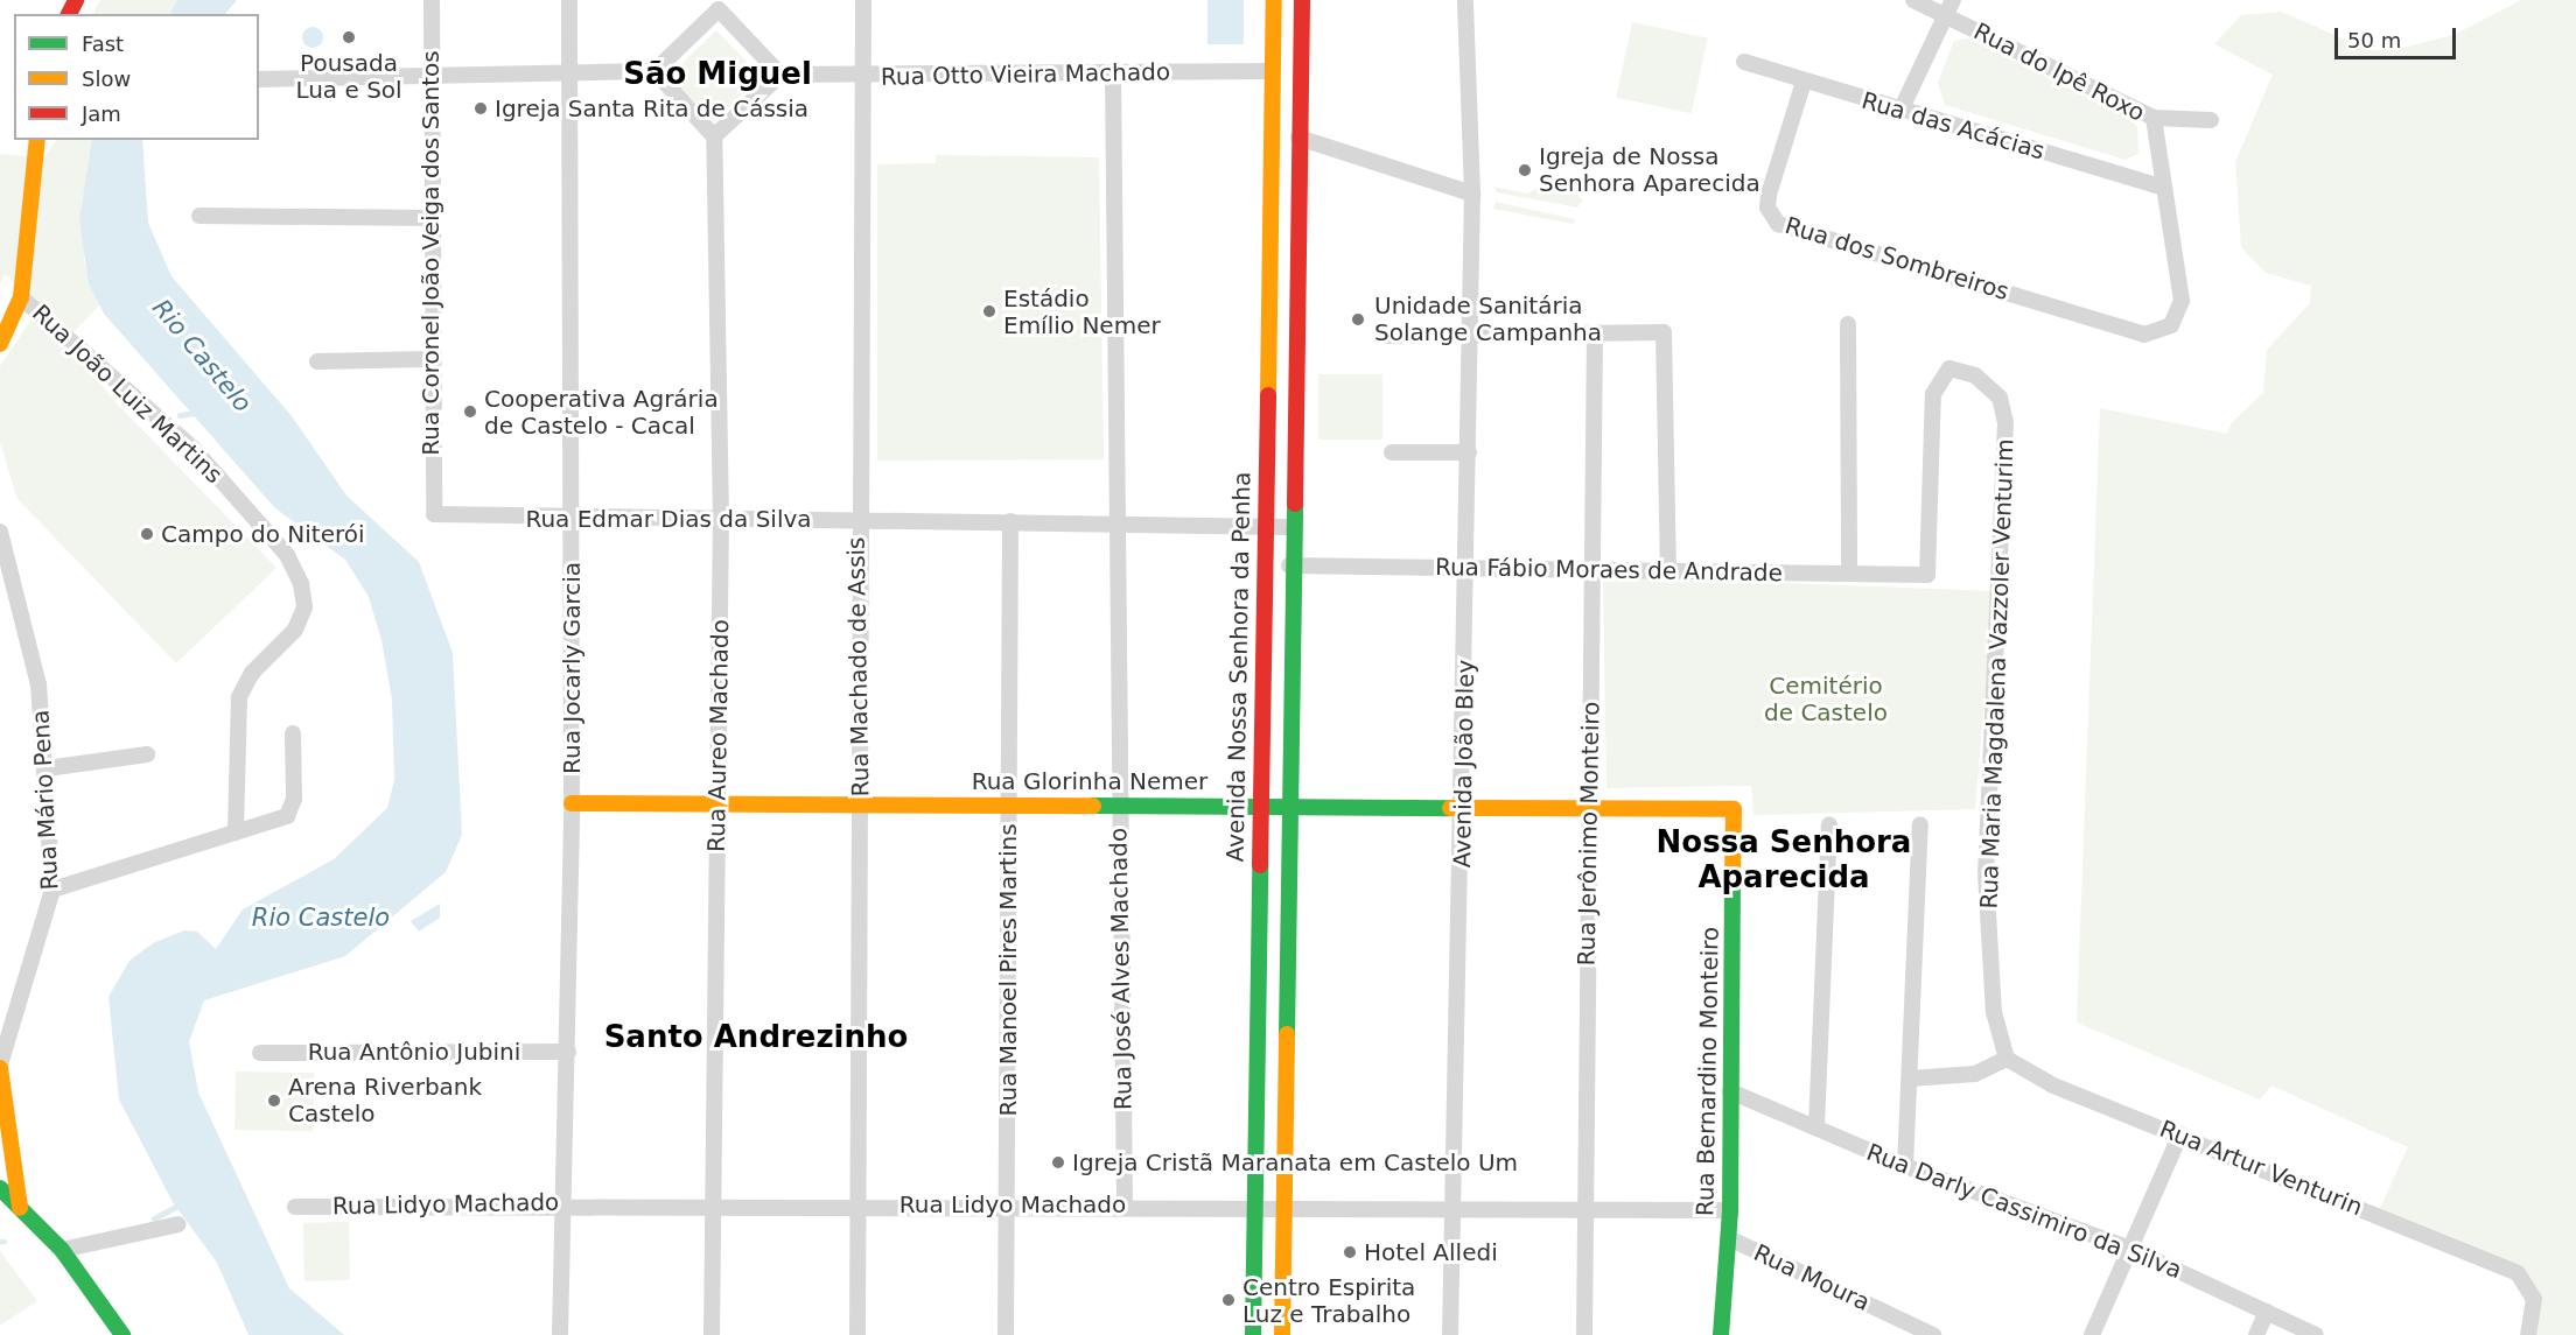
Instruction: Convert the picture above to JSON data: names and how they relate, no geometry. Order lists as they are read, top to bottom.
{
  "streets": {
    "main road": ["Avenida Nossa Senhora da Penha", "Rua Glorinha Nemer", "Rua Bernardino Monteiro"],
    "street": [
      "Rua do Ipê Roxo",
      "Rua Otto Vieira Machado",
      "Rua das Acácias",
      "Rua Coronel João Veiga dos Santos",
      "Rua dos Sombreiros",
      "Rua João Luiz Martins",
      "Rua Edmar Dias da Silva",
      "Rua Fábio Moraes de Andrade",
      "Rua Machado de Assis",
      "Rua Jocarly Garcia",
      "Rua Maria Magdalena Vazzoler Venturim",
      "Rua Aureo Machado",
      "Avenida João Bley",
      "Rua Mário Pena",
      "Rua Jerônimo Monteiro",
      "Rua José Alves Machado",
      "Rua Manoel Pires Martins",
      "Rua Antônio Jubini",
      "Rua Artur Venturin",
      "Rua Lidyo Machado",
      "Rua Darly Cassimiro da Silva",
      "Rua Moura"
    ]
  },
  "crossings": [
    ["Rua do Ipê Roxo", "Rua das Acácias"],
    ["Rua do Ipê Roxo", "Rua dos Sombreiros"],
    ["Rua Otto Vieira Machado", "Rua Machado de Assis"],
    ["Rua Otto Vieira Machado", "Avenida Nossa Senhora da Penha"],
    ["Rua Otto Vieira Machado", "Rua José Alves Machado"],
    ["Rua das Acácias", "Rua dos Sombreiros"],
    ["Rua Coronel João Veiga dos Santos", "Rua Edmar Dias da Silva"],
    ["Rua Edmar Dias da Silva", "Rua Machado de Assis"],
    ["Rua Edmar Dias da Silva", "Avenida Nossa Senhora da Penha"],
    ["Rua Edmar Dias da Silva", "Rua Jocarly Garcia"],
    ["Rua Edmar Dias da Silva", "Rua Aureo Machado"],
    ["Rua Edmar Dias da Silva", "Rua José Alves Machado"],
    ["Rua Edmar Dias da Silva", "Rua Manoel Pires Martins"],
    ["Rua Fábio Moraes de Andrade", "Rua Maria Magdalena Vazzoler Venturim"],
    ["Rua Fábio Moraes de Andrade", "Avenida João Bley"],
    ["Rua Fábio Moraes de Andrade", "Rua Jerônimo Monteiro"],
    ["Rua Machado de Assis", "Rua Glorinha Nemer"],
    ["Rua Machado de Assis", "Rua Lidyo Machado"],
    ["Avenida Nossa Senhora da Penha", "Rua Glorinha Nemer"],
    ["Avenida Nossa Senhora da Penha", "Rua Lidyo Machado"],
    ["Rua Jocarly Garcia", "Rua Glorinha Nemer"],
    ["Rua Jocarly Garcia", "Rua Antônio Jubini"],
    ["Rua Jocarly Garcia", "Rua Lidyo Machado"],
    ["Rua Maria Magdalena Vazzoler Venturim", "Rua Artur Venturin"],
    ["Rua Aureo Machado", "Rua Glorinha Nemer"],
    ["Rua Aureo Machado", "Rua Lidyo Machado"],
    ["Avenida João Bley", "Rua Glorinha Nemer"],
    ["Avenida João Bley", "Rua Lidyo Machado"],
    ["Rua Glorinha Nemer", "Rua Jerônimo Monteiro"],
    ["Rua Glorinha Nemer", "Rua José Alves Machado"],
    ["Rua Glorinha Nemer", "Rua Manoel Pires Martins"],
    ["Rua Glorinha Nemer", "Rua Bernardino Monteiro"],
    ["Rua Jerônimo Monteiro", "Rua Lidyo Machado"],
    ["Rua José Alves Machado", "Rua Lidyo Machado"],
    ["Rua Manoel Pires Martins", "Rua Lidyo Machado"],
    ["Rua Bernardino Monteiro", "Rua Lidyo Machado"],
    ["Rua Bernardino Monteiro", "Rua Darly Cassimiro da Silva"],
    ["Rua Bernardino Monteiro", "Rua Moura"]
  ],
  "districts": ["São Miguel", "Nossa Senhora Aparecida", "Santo Andrezinho"],
  "water": ["Rio Castelo"],
  "parks": ["Cemitério de Castelo"],
  "places": [
    "Pousada Lua e Sol",
    "Igreja Santa Rita de Cássia",
    "Igreja de Nossa Senhora Aparecida",
    "Estádio Emílio Nemer",
    "Unidade Sanitária Solange Campanha",
    "Cooperativa Agrária de Castelo - Cacal",
    "Campo do Niterói",
    "Arena Riverbank Castelo",
    "Igreja Cristã Maranata em Castelo Um",
    "Hotel Alledi",
    "Centro Espirita Luz e Trabalho"
  ],
  "legend": ["Fast", "Slow", "Jam"],
  "scale_bar": "50 m"
}
